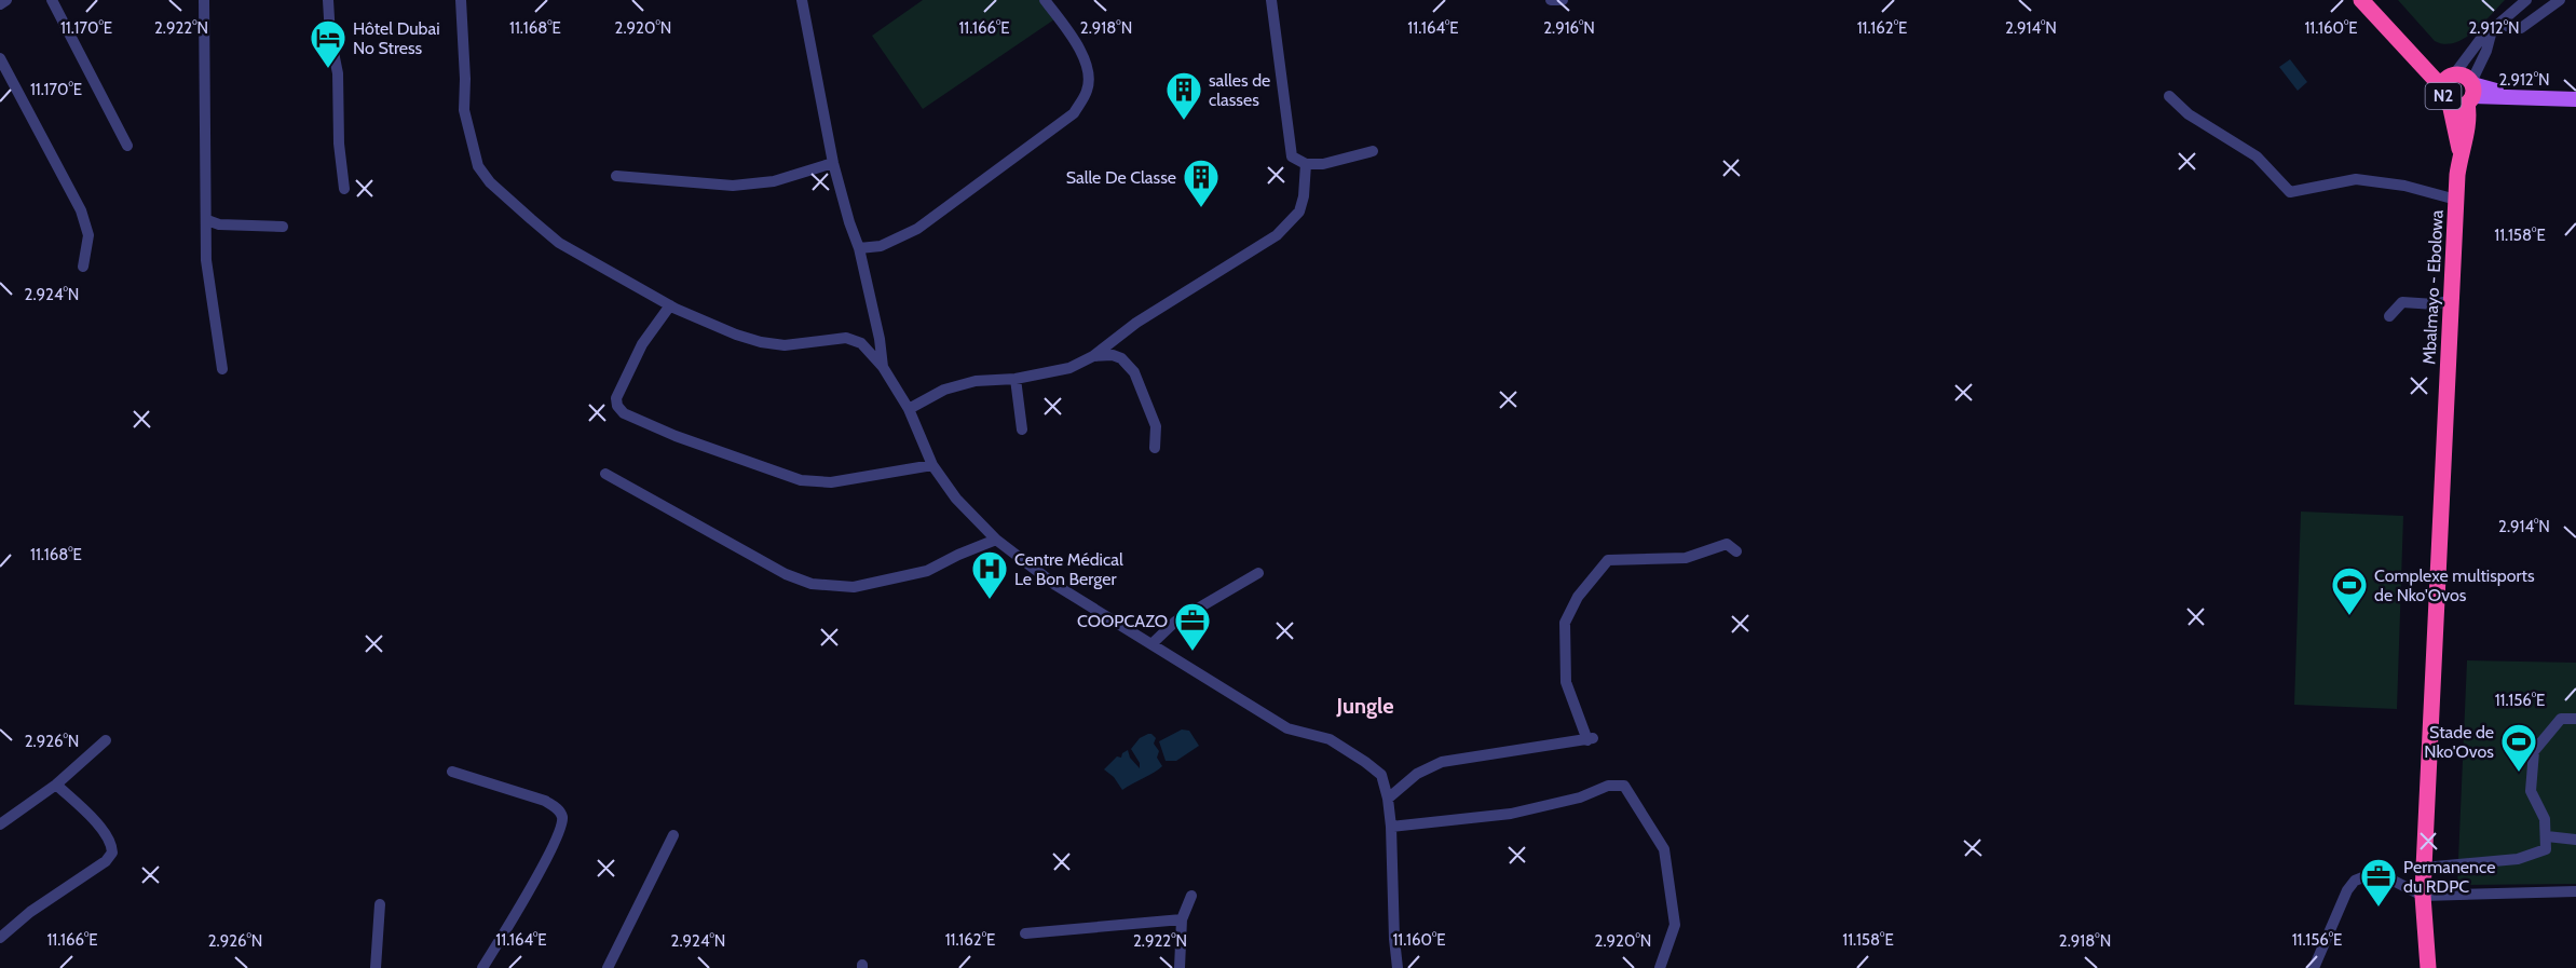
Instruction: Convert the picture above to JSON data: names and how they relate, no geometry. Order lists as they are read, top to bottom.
{
  "streets": {
    "highway": ["N2", "Mbalmayo - Ebolowa"]
  },
  "crossings": [
    ["N2", "Mbalmayo - Ebolowa"]
  ],
  "districts": ["Jungle"],
  "places": {
    "hotel": ["Hôtel Dubai No Stress"],
    "building": ["salles de classes", "Salle De Classe"],
    "hospital": ["Centre Médical Le Bon Berger"],
    "sports": ["Complexe multisports de Nko'Ovos", "Stade de Nko'Ovos"],
    "office": ["COOPCAZO", "Permanence du RDPC"]
  },
  "coordinates": [
    "2.922°N",
    "2.920°N",
    "2.918°N",
    "2.916°N",
    "2.914°N",
    "2.912°N",
    "11.166°E",
    "11.164°E",
    "11.162°E",
    "11.160°E",
    "11.170°E",
    "11.168°E",
    "11.158°E",
    "2.924°N",
    "11.156°E",
    "2.926°N"
  ]
}
